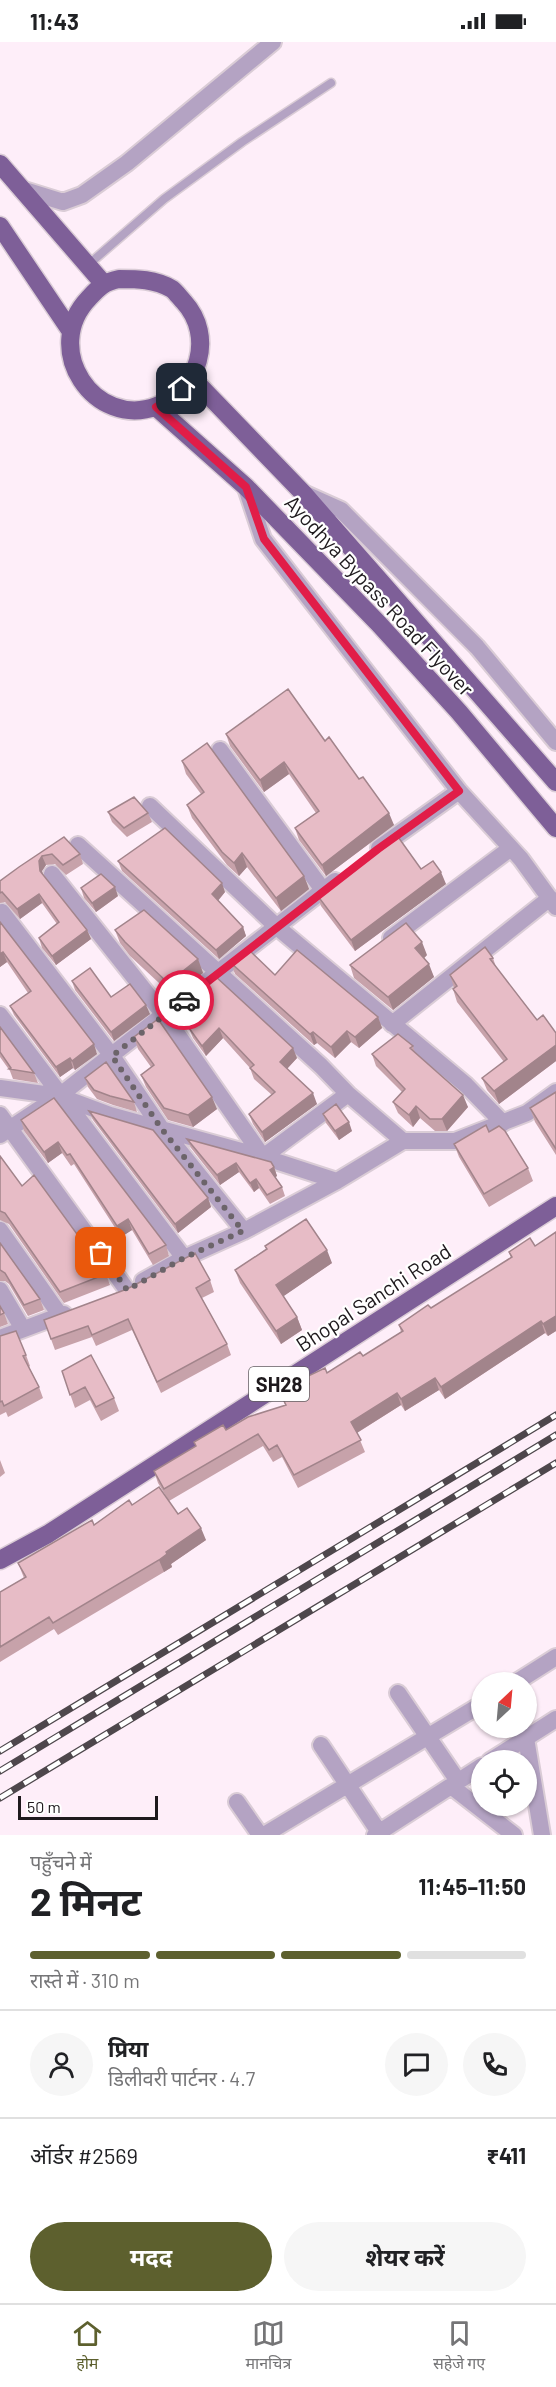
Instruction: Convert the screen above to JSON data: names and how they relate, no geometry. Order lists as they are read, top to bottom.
{
  "streets": {
    "main road": ["Ayodhya Bypass Road Flyover", "Bhopal Sanchi Road", "SH28"]
  },
  "scale_bar": "50 m",
  "north": "top right",
  "page": {
    "status": "11:43",
    "scale": "50 m",
    "heading": ["2 मिनट", "पहुँचने में", "11:45–11:50"],
    "panel": [
      "प्रिया",
      "डिलीवरी पार्टनर · 4.7",
      "ऑर्डर #2569",
      "₹411"
    ],
    "bar": "रास्ते में · 310 m",
    "buttons": ["मदद", "शेयर करें"],
    "tabs": ["होम", "मानचित्र", "सहेजे गए"]
  }
}
